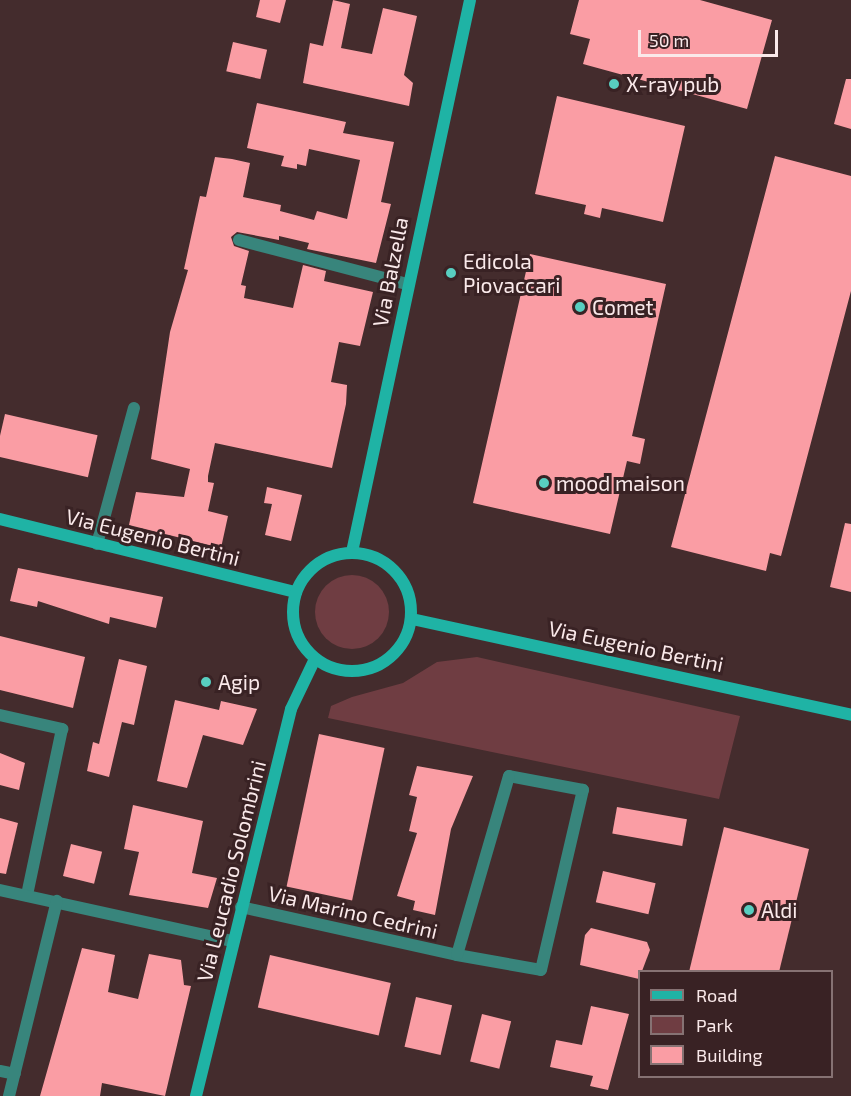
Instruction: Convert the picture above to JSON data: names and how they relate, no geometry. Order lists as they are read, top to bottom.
{
  "streets": {
    "street": [
      "Via Balzella",
      "Via Eugenio Bertini",
      "Via Leucadio Solombrini",
      "Via Marino Cedrini"
    ]
  },
  "crossings": [
    ["Via Balzella", "Via Eugenio Bertini"],
    ["Via Balzella", "Via Leucadio Solombrini"],
    ["Via Eugenio Bertini", "Via Leucadio Solombrini"],
    ["Via Leucadio Solombrini", "Via Marino Cedrini"]
  ],
  "places": [
    "X-ray pub",
    "Edicola Piovaccari",
    "Comet",
    "mood maison",
    "Agip",
    "Aldi"
  ],
  "legend": ["Road", "Park", "Building"],
  "scale_bar": "50 m"
}
